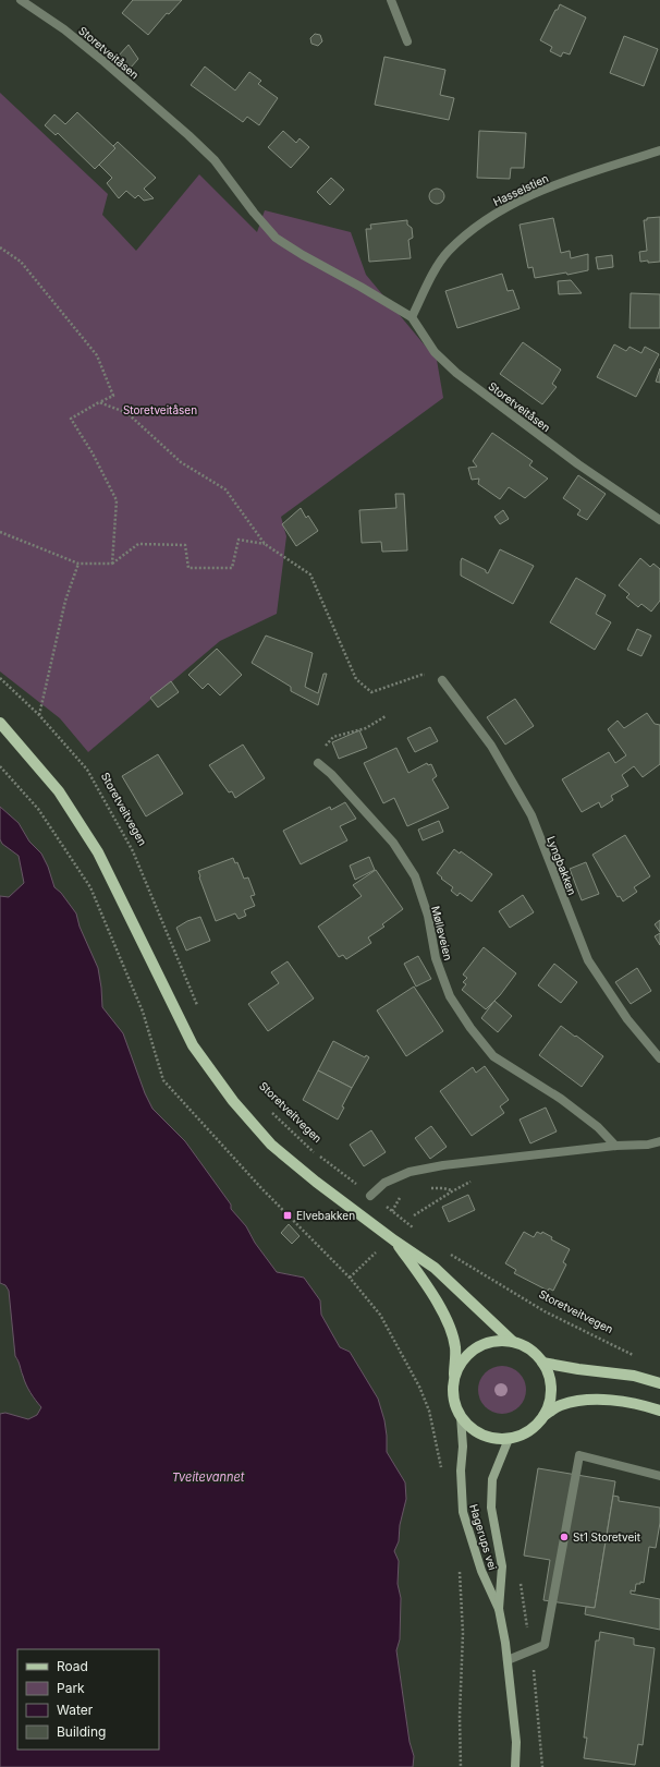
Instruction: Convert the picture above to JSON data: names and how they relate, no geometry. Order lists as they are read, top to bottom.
{
  "streets": {
    "main road": ["Hagerups vei"],
    "street": [
      "Storetveitåsen",
      "Hasselstien",
      "Lyngbakken",
      "Mølleveien"
    ],
    "path": ["Storetveitvegen"]
  },
  "crossings": [
    ["Storetveitåsen", "Hasselstien"]
  ],
  "water": ["Tveitevannet"],
  "parks": ["Storetveitåsen"],
  "places": {
    "transit": ["Elvebakken"],
    "other": ["St1 Storetveit"]
  },
  "legend": [
    "Road",
    "Park",
    "Water",
    "Building"
  ]
}
